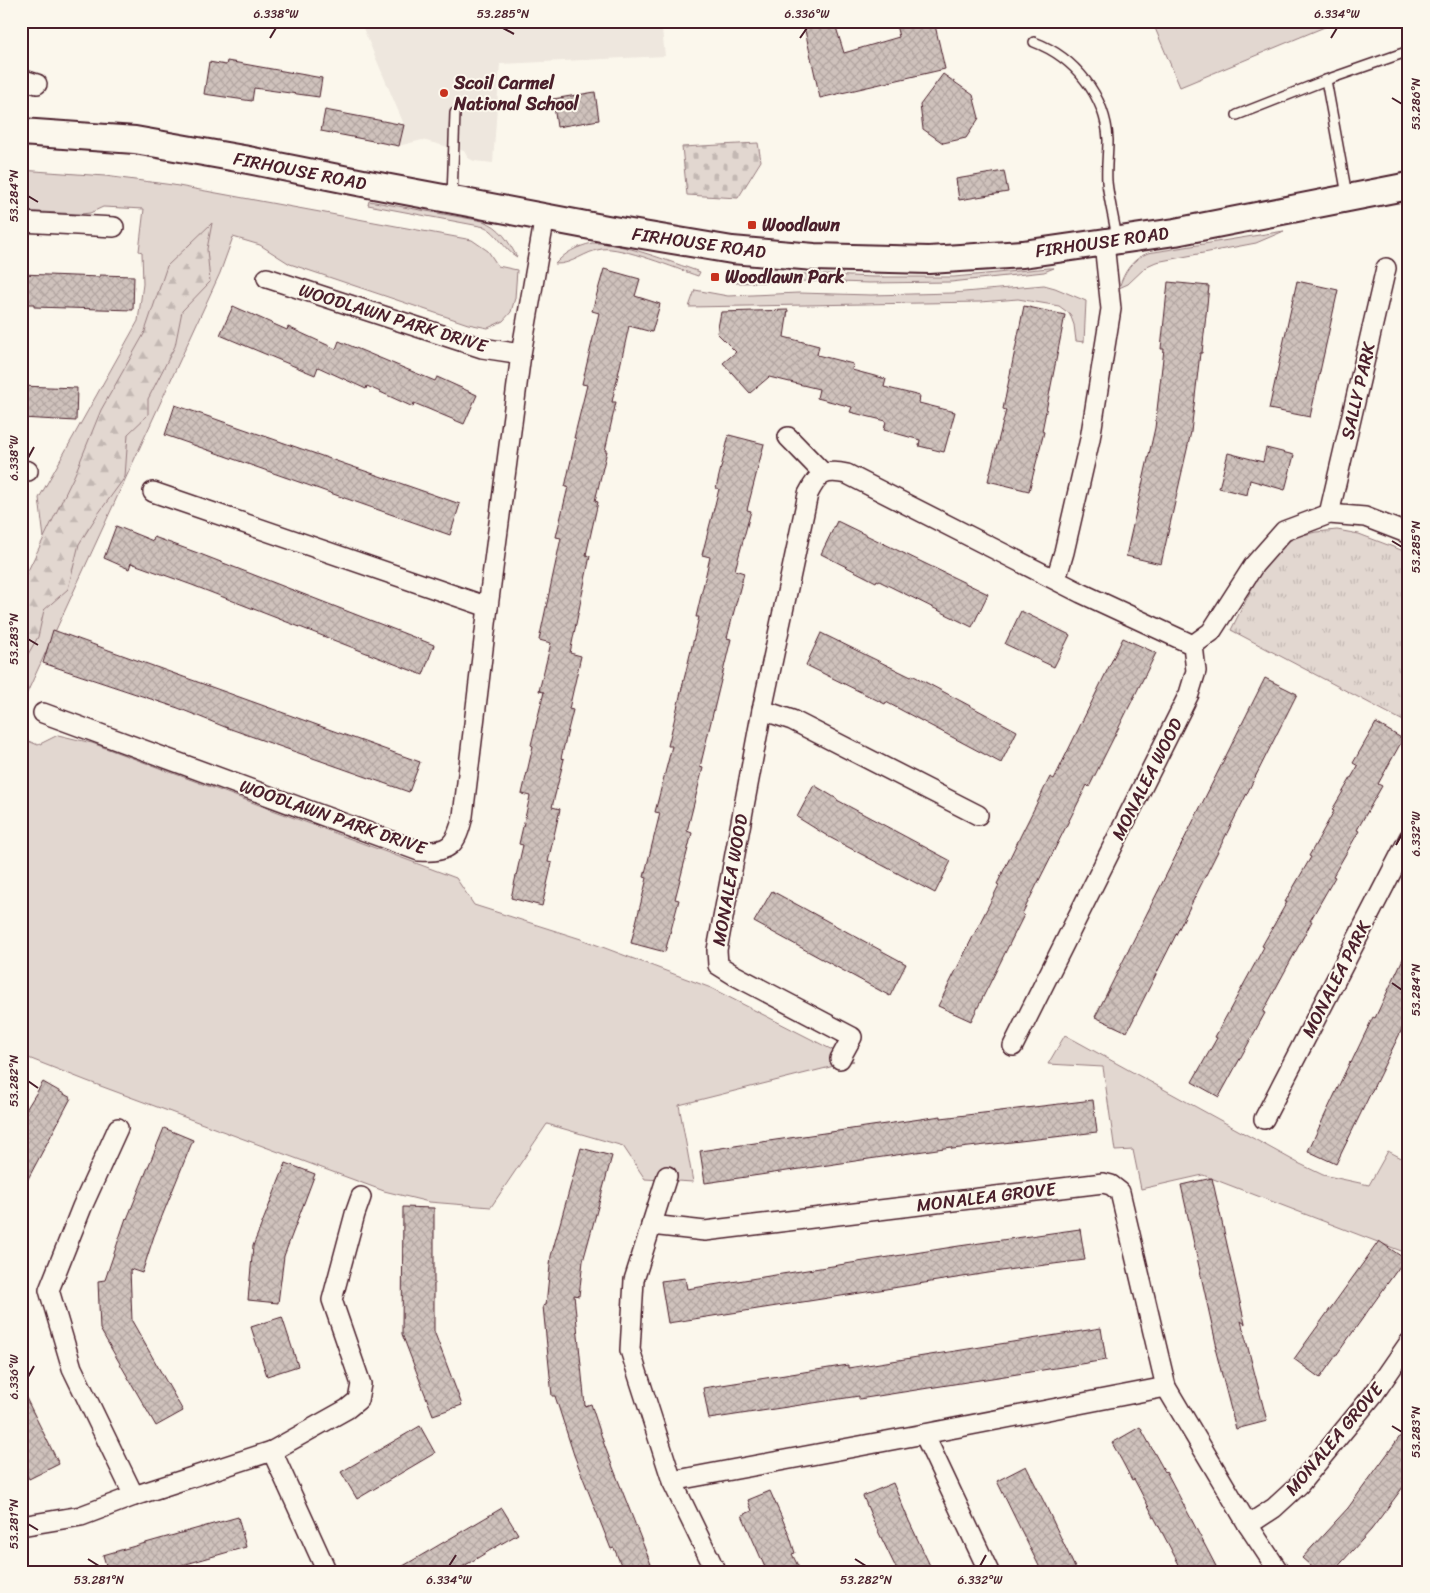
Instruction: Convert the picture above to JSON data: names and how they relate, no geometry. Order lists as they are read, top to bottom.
{
  "streets": {
    "main road": ["FIRHOUSE ROAD"],
    "street": [
      "WOODLAWN PARK DRIVE",
      "SALLY PARK",
      "MONALEA WOOD",
      "MONALEA PARK",
      "MONALEA GROVE"
    ]
  },
  "crossings": [
    ["FIRHOUSE ROAD", "WOODLAWN PARK DRIVE"]
  ],
  "places": {
    "other": ["Scoil Carmel National School"],
    "transit": ["Woodlawn", "Woodlawn Park"]
  },
  "coordinates": [
    "6.338°W",
    "53.285°N",
    "6.336°W",
    "6.334°W",
    "53.286°N",
    "53.284°N",
    "53.283°N",
    "6.332°W",
    "53.282°N",
    "53.281°N"
  ]
}
